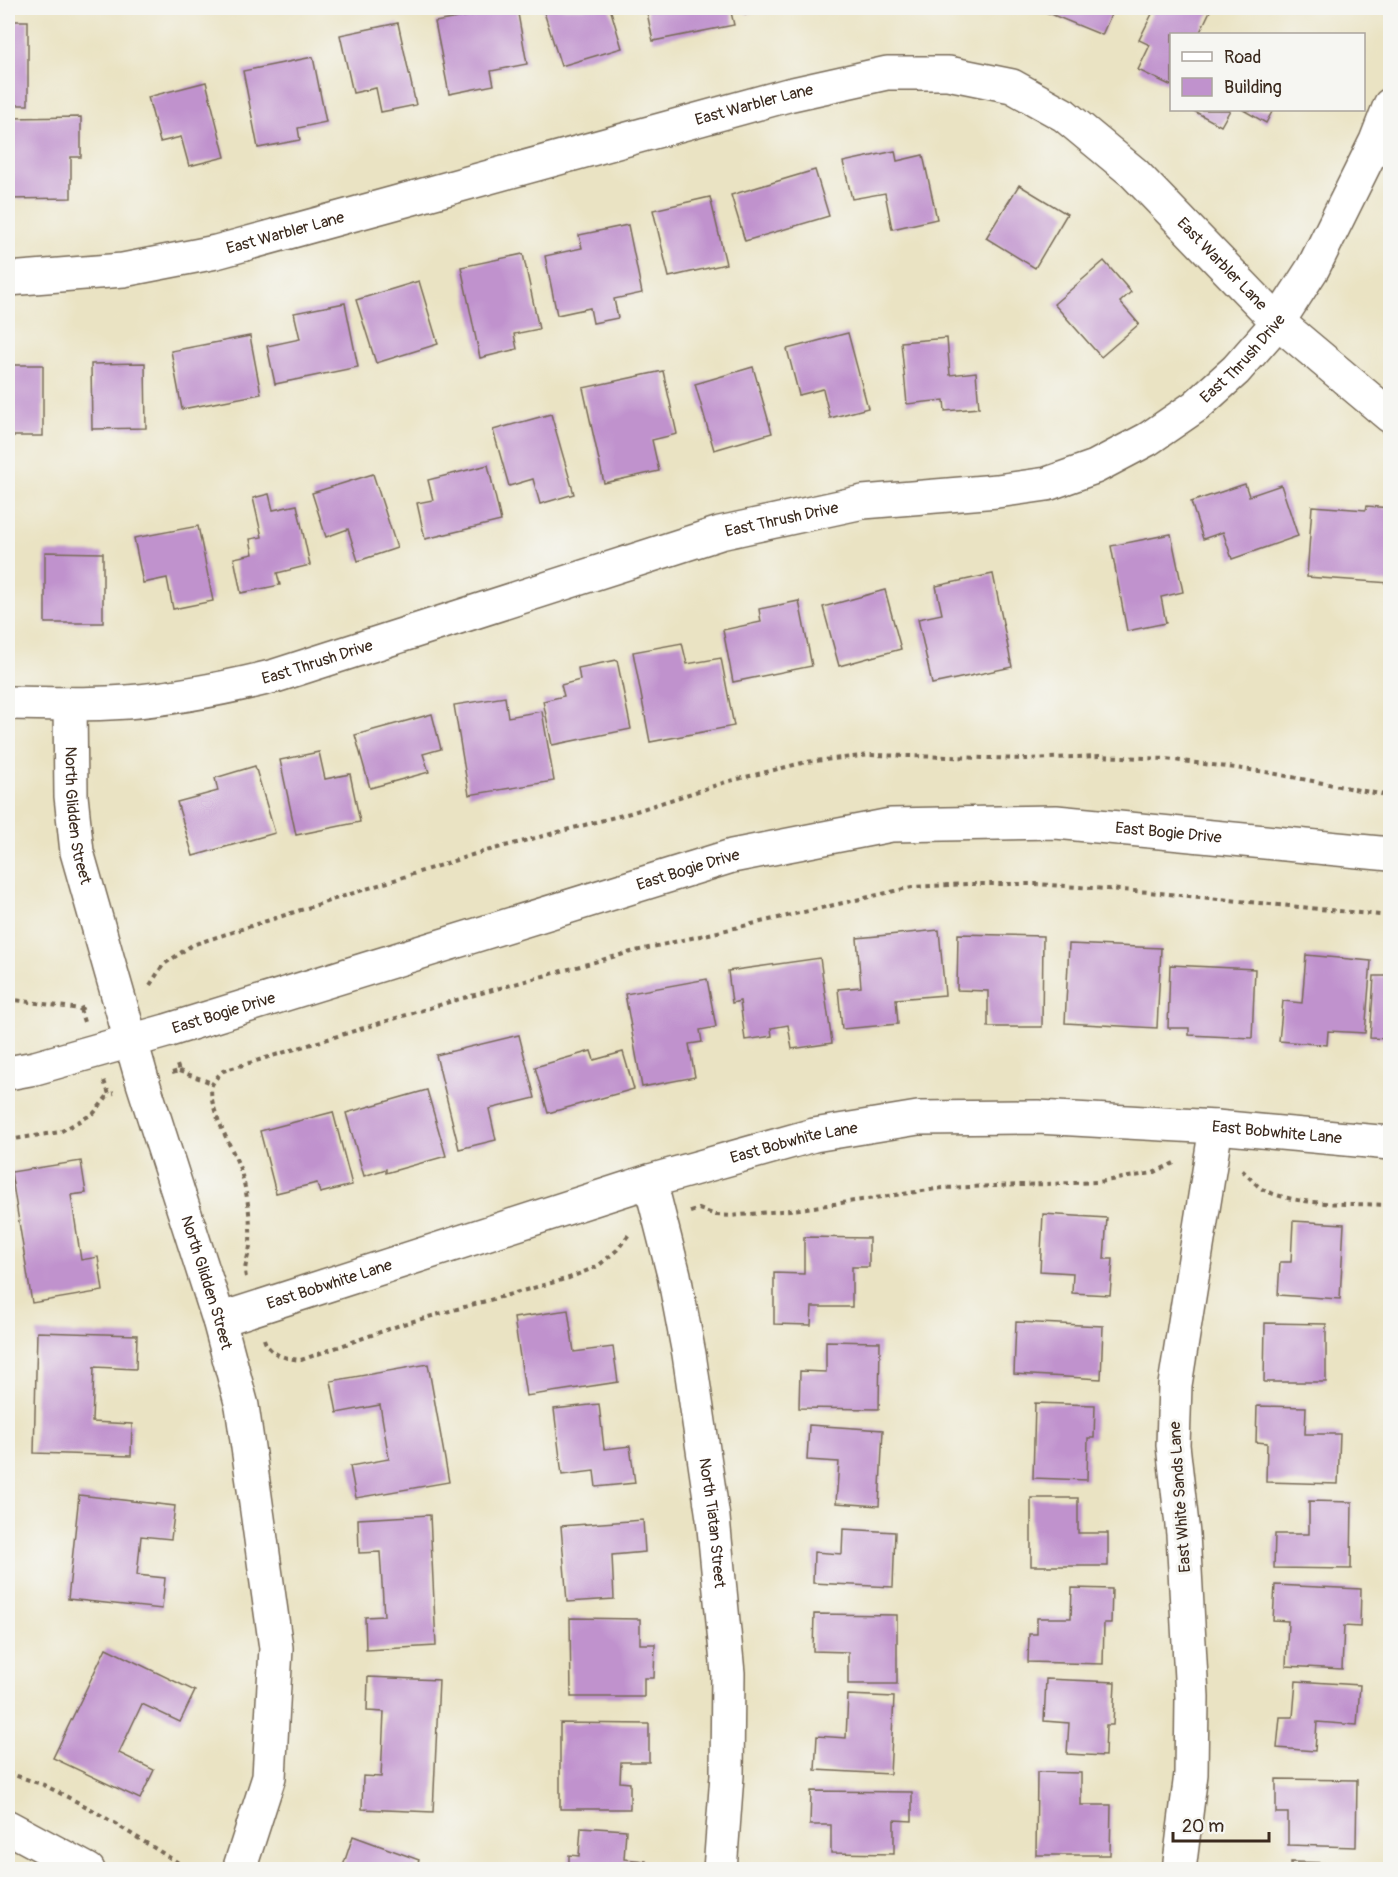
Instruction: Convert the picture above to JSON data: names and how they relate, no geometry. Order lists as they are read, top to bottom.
{
  "streets": {
    "street": [
      "East Warbler Lane",
      "East Thrush Drive",
      "North Glidden Street",
      "East Bogie Drive",
      "East Bobwhite Lane",
      "East White Sands Lane",
      "North Tiatan Street"
    ]
  },
  "crossings": [
    ["East Warbler Lane", "East Thrush Drive"],
    ["East Thrush Drive", "North Glidden Street"],
    ["North Glidden Street", "East Bogie Drive"],
    ["North Glidden Street", "East Bobwhite Lane"],
    ["East Bobwhite Lane", "East White Sands Lane"],
    ["East Bobwhite Lane", "North Tiatan Street"]
  ],
  "legend": ["Road", "Building"],
  "scale_bar": "20 m"
}
